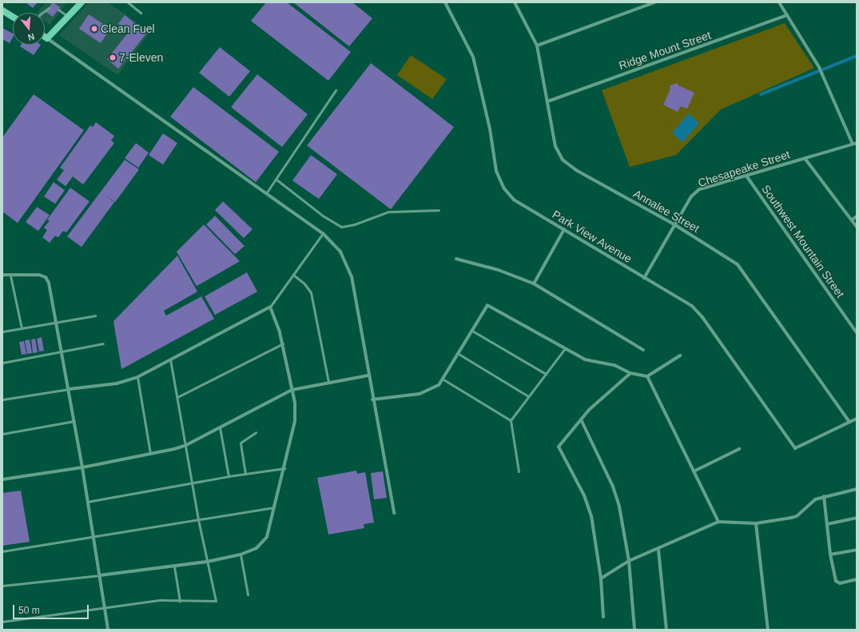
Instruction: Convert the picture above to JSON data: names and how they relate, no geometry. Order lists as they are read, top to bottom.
{
  "streets": {
    "street": [
      "Ridge Mount Street",
      "Chesapeake Street",
      "Annalee Street",
      "Park View Avenue",
      "Southwest Mountain Street"
    ]
  },
  "crossings": [
    ["Ridge Mount Street", "Annalee Street"],
    ["Chesapeake Street", "Annalee Street"],
    ["Chesapeake Street", "Park View Avenue"],
    ["Chesapeake Street", "Southwest Mountain Street"],
    ["Annalee Street", "Park View Avenue"]
  ],
  "places": ["Clean Fuel", "7-Eleven"],
  "scale_bar": "50 m",
  "north": "bottom"
}
